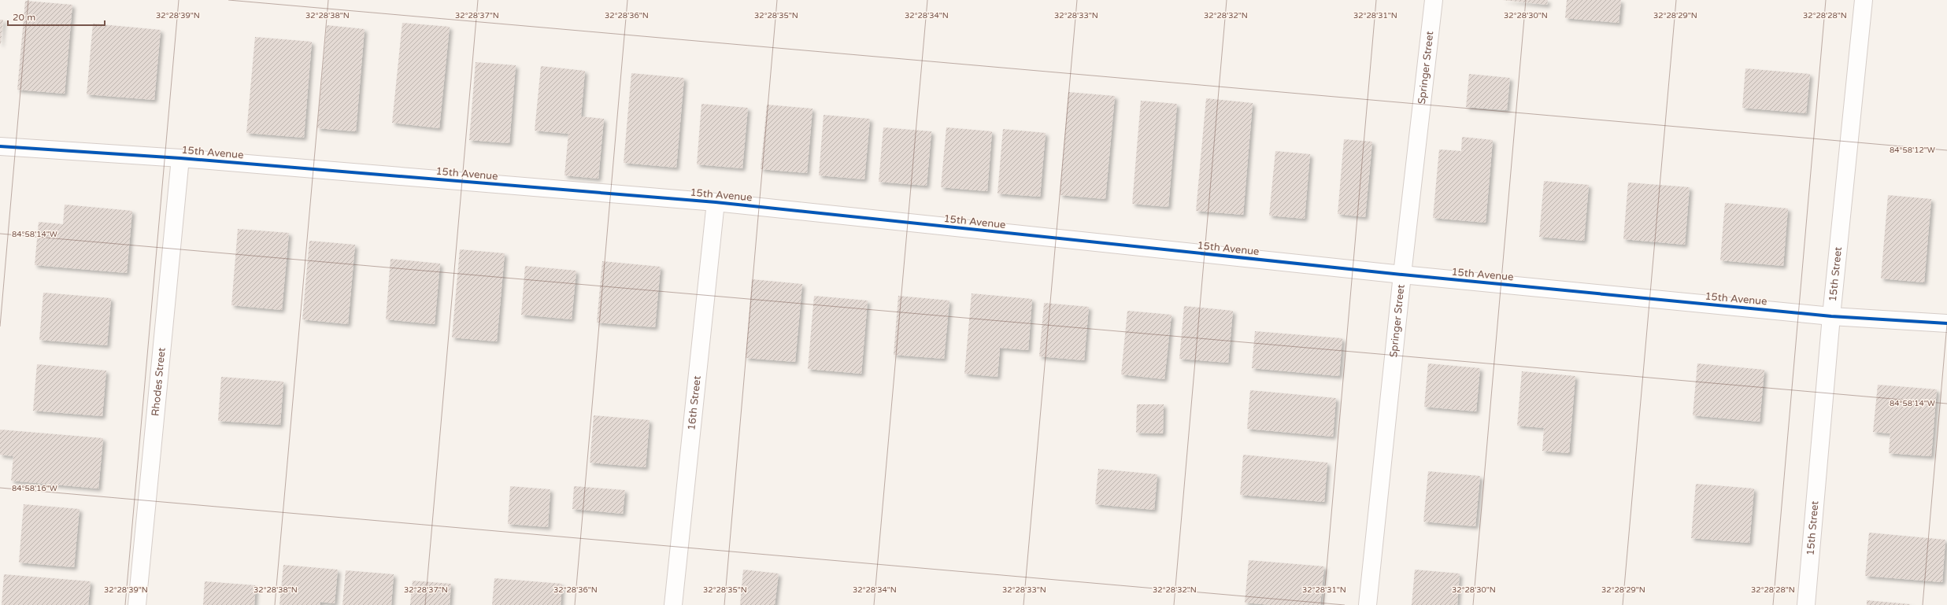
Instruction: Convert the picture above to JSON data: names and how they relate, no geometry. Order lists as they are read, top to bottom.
{
  "streets": {
    "street": [
      "Springer Street",
      "15th Avenue",
      "15th Street",
      "Rhodes Street",
      "16th Street"
    ]
  },
  "crossings": [
    ["Springer Street", "15th Avenue"],
    ["15th Avenue", "15th Street"],
    ["15th Avenue", "Rhodes Street"],
    ["15th Avenue", "16th Street"]
  ],
  "scale_bar": "20 m",
  "coordinates": [
    "32°28'39\"N",
    "32°28'38\"N",
    "32°28'37\"N",
    "32°28'36\"N",
    "32°28'35\"N",
    "32°28'34\"N",
    "32°28'33\"N",
    "32°28'32\"N",
    "32°28'31\"N",
    "32°28'30\"N",
    "32°28'29\"N",
    "32°28'28\"N",
    "84°58'12\"W",
    "84°58'14\"W",
    "84°58'16\"W"
  ]
}
